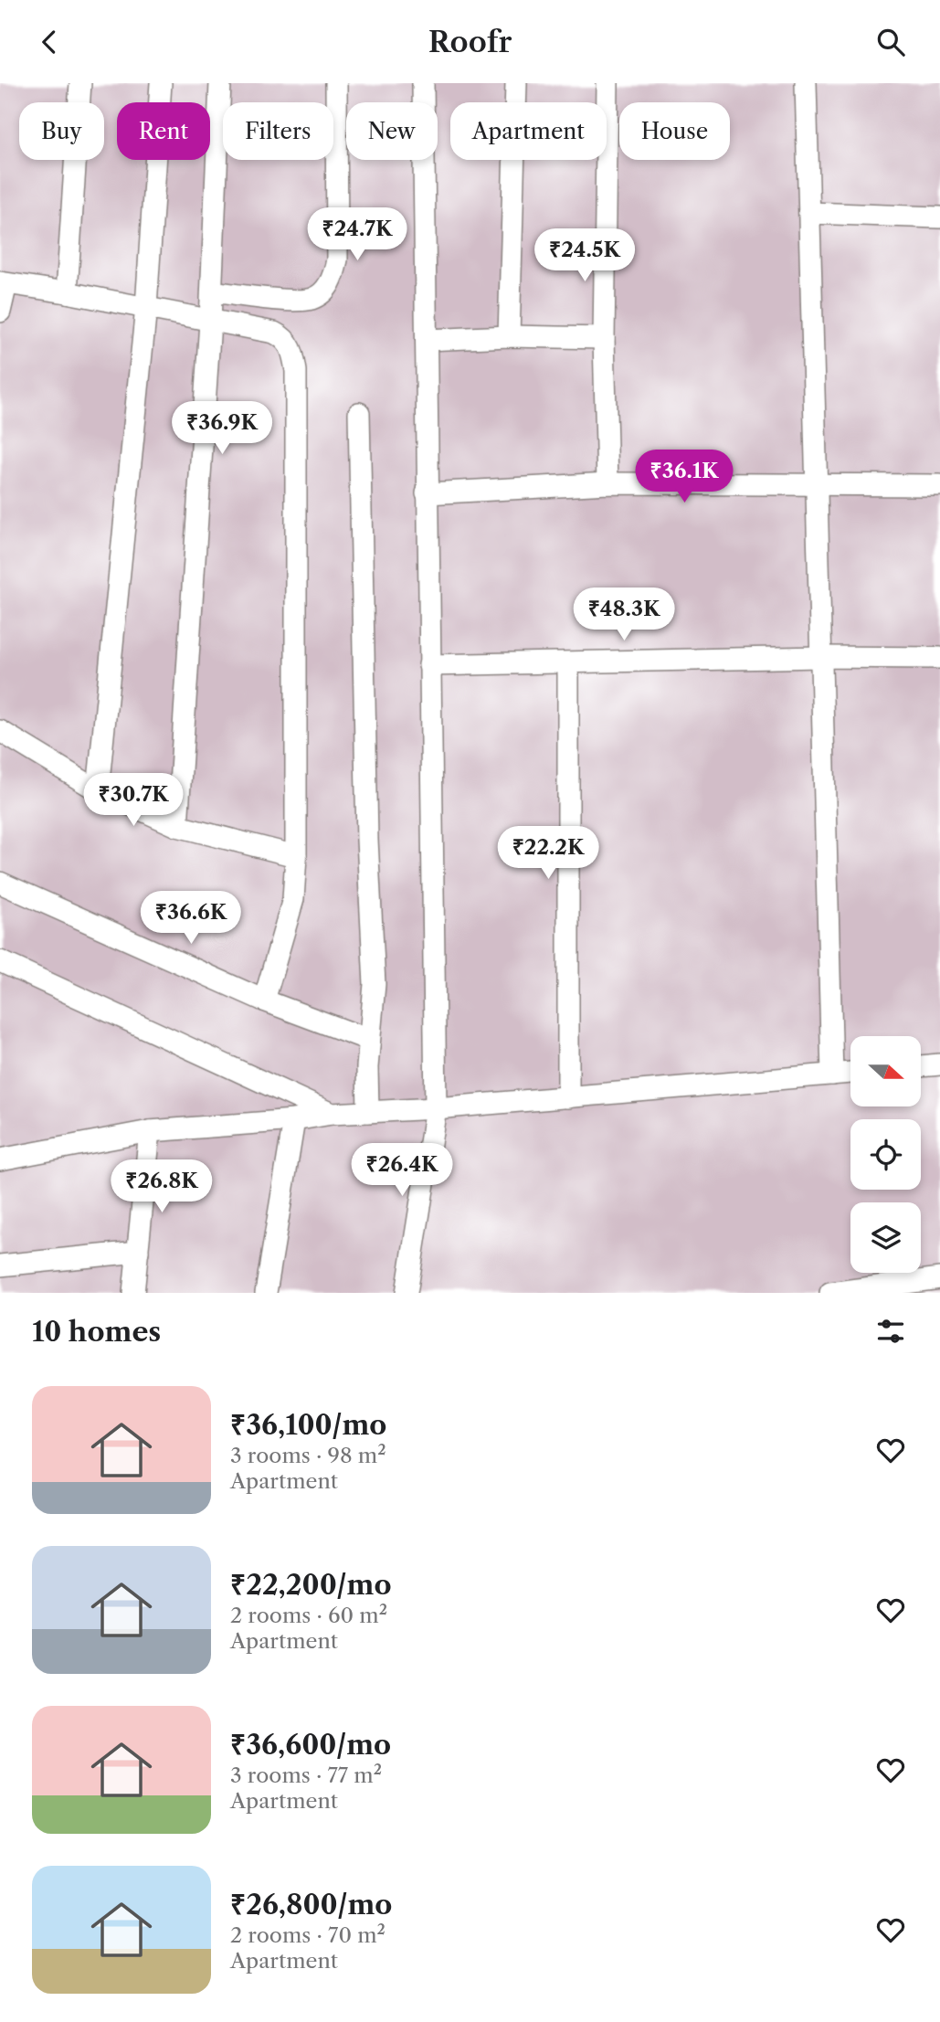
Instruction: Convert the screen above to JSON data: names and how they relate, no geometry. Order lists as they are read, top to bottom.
{
  "north": "right",
  "page": {
    "header": "Roofr",
    "chip": [
      "Buy",
      "Rent",
      "Filters",
      "New",
      "Apartment",
      "House"
    ],
    "price": [
      "₹24.7K",
      "₹24.5K",
      "₹36.9K",
      "₹36.1K",
      "₹48.3K",
      "₹30.7K",
      "₹22.2K",
      "₹36.6K",
      "₹26.4K",
      "₹26.8K"
    ],
    "heading": "10 homes",
    "list": [
      {
        "name": "₹36,100/mo",
        "note": "3 rooms · 98 m² · Apartment"
      },
      {
        "name": "₹22,200/mo",
        "note": "2 rooms · 60 m² · Apartment"
      },
      {
        "name": "₹36,600/mo",
        "note": "3 rooms · 77 m² · Apartment"
      },
      {
        "name": "₹26,800/mo",
        "note": "2 rooms · 70 m² · Apartment"
      }
    ]
  }
}
